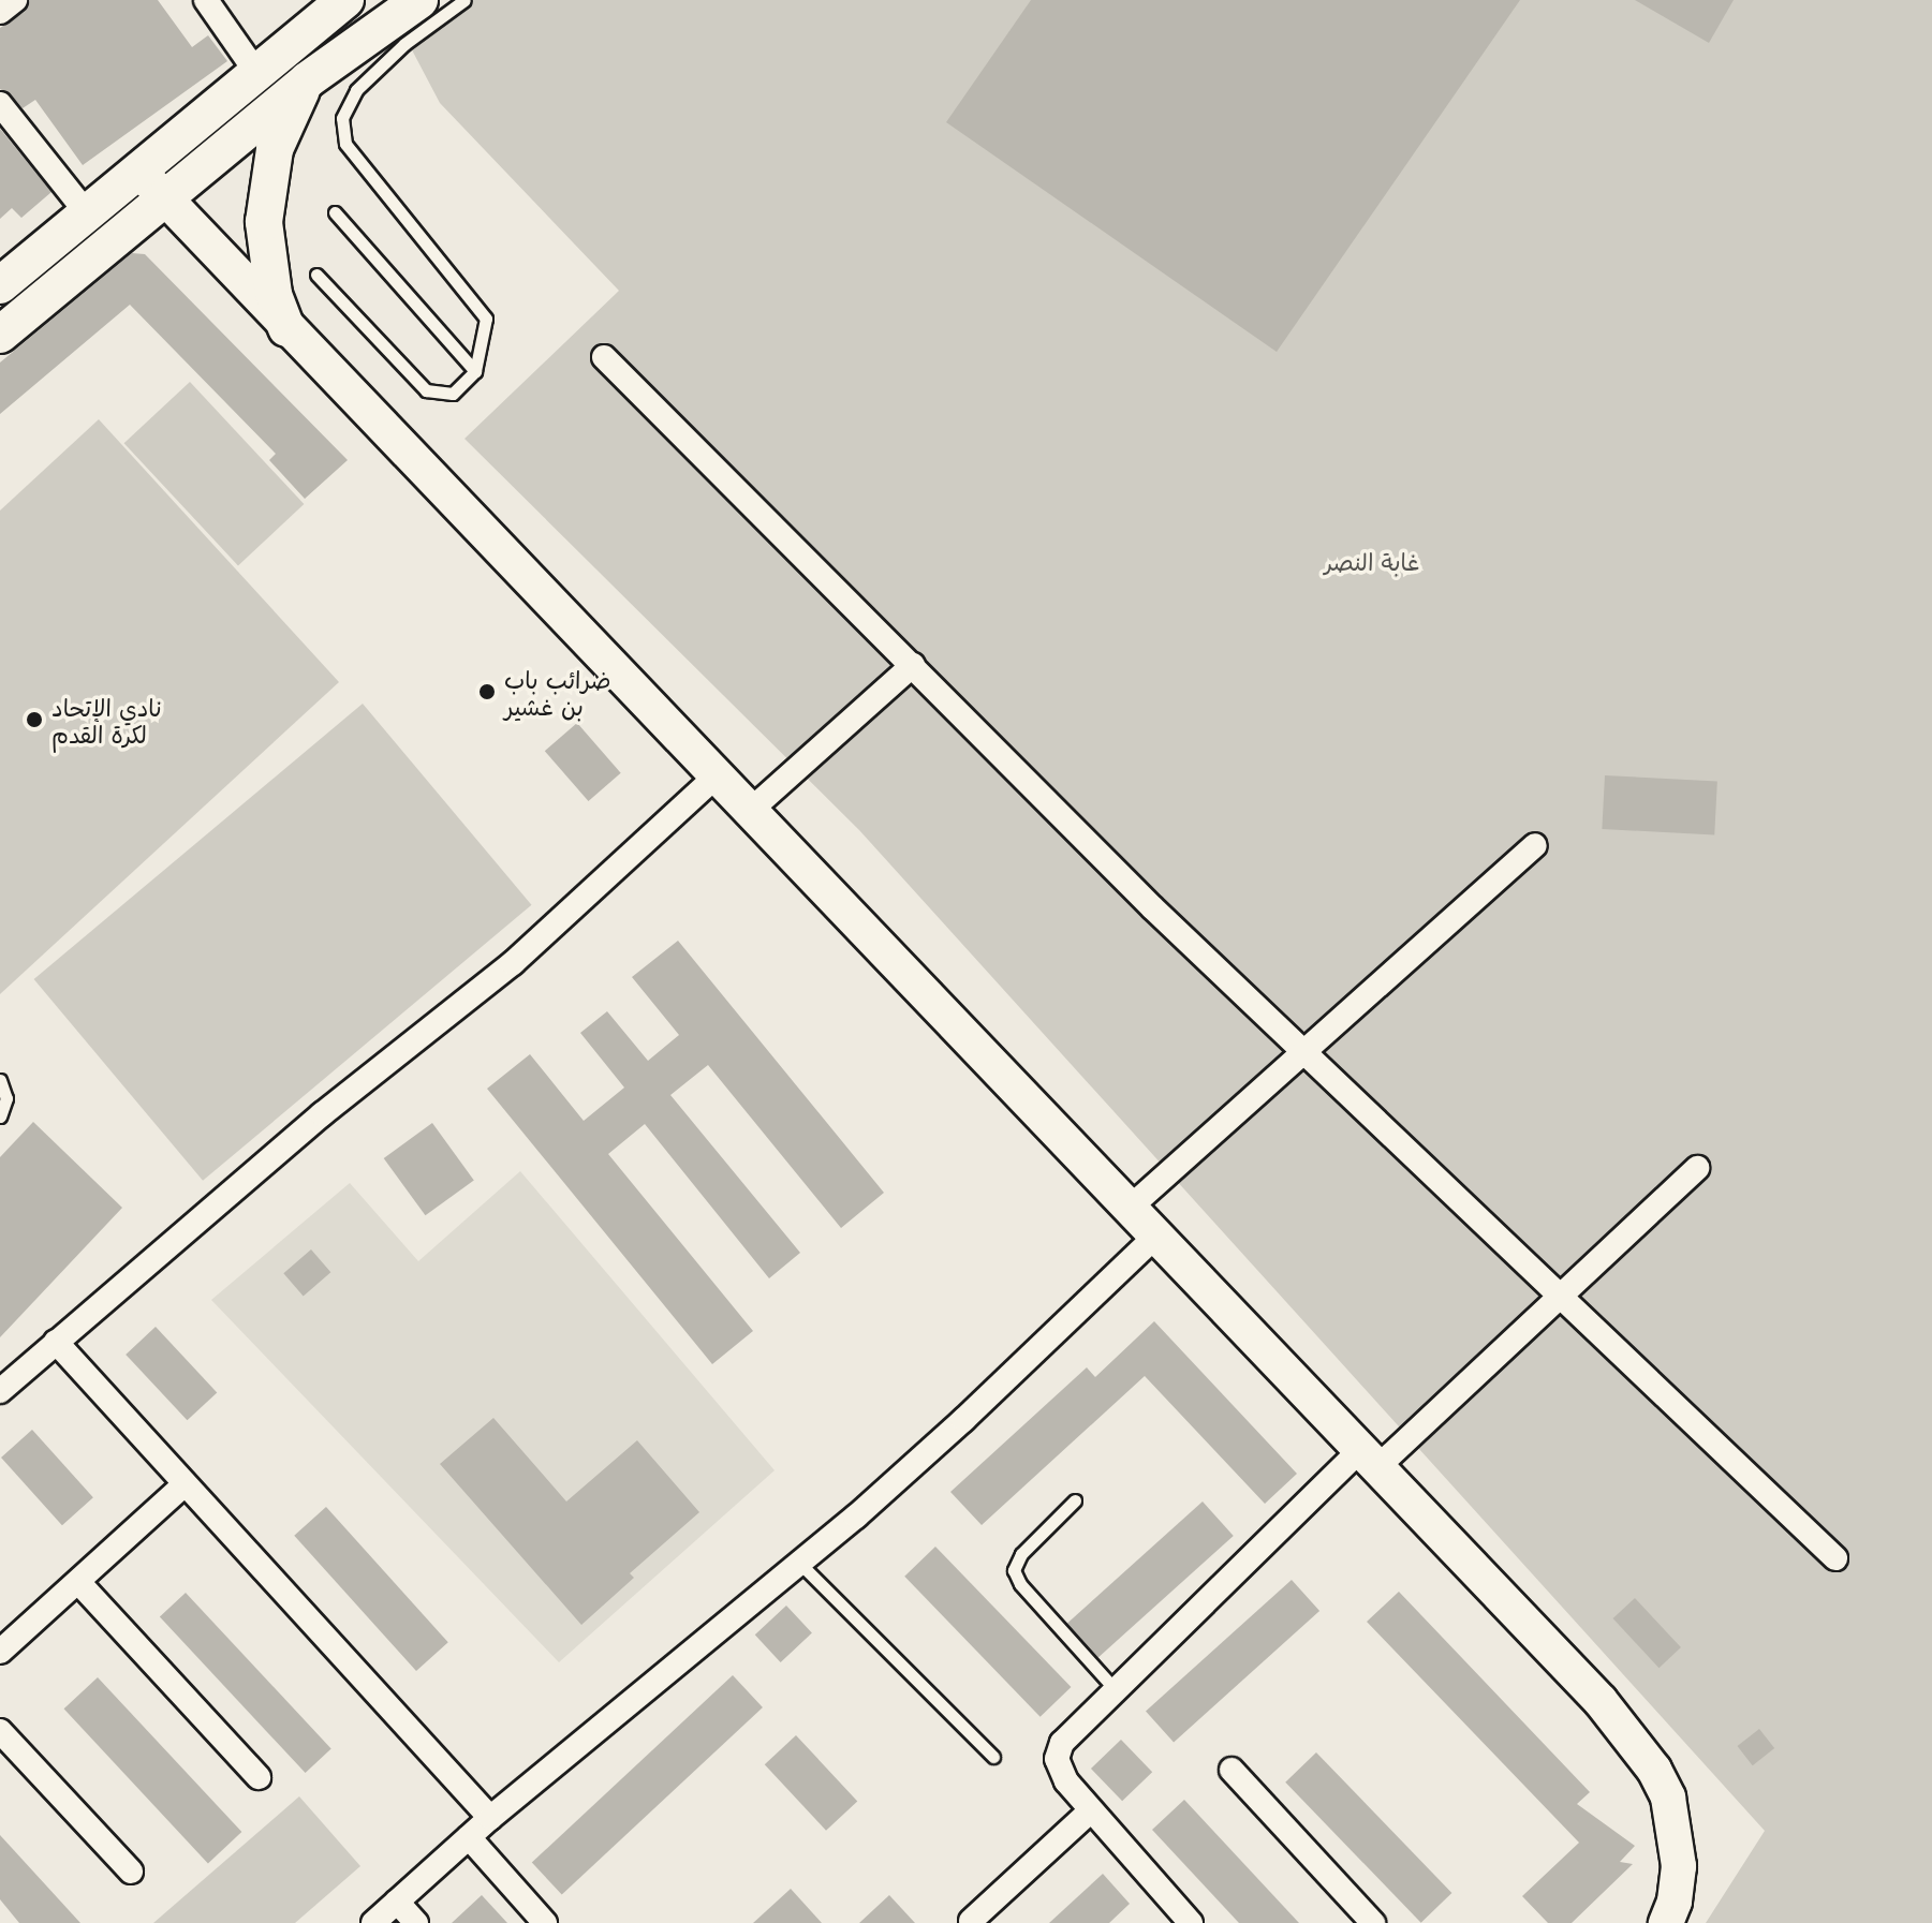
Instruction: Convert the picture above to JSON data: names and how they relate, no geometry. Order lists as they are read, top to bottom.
{
  "parks": ["غابة النصر"],
  "places": ["ضرائب باب بن غشير", "نادي الإتحاد لكرة القدم"]
}
